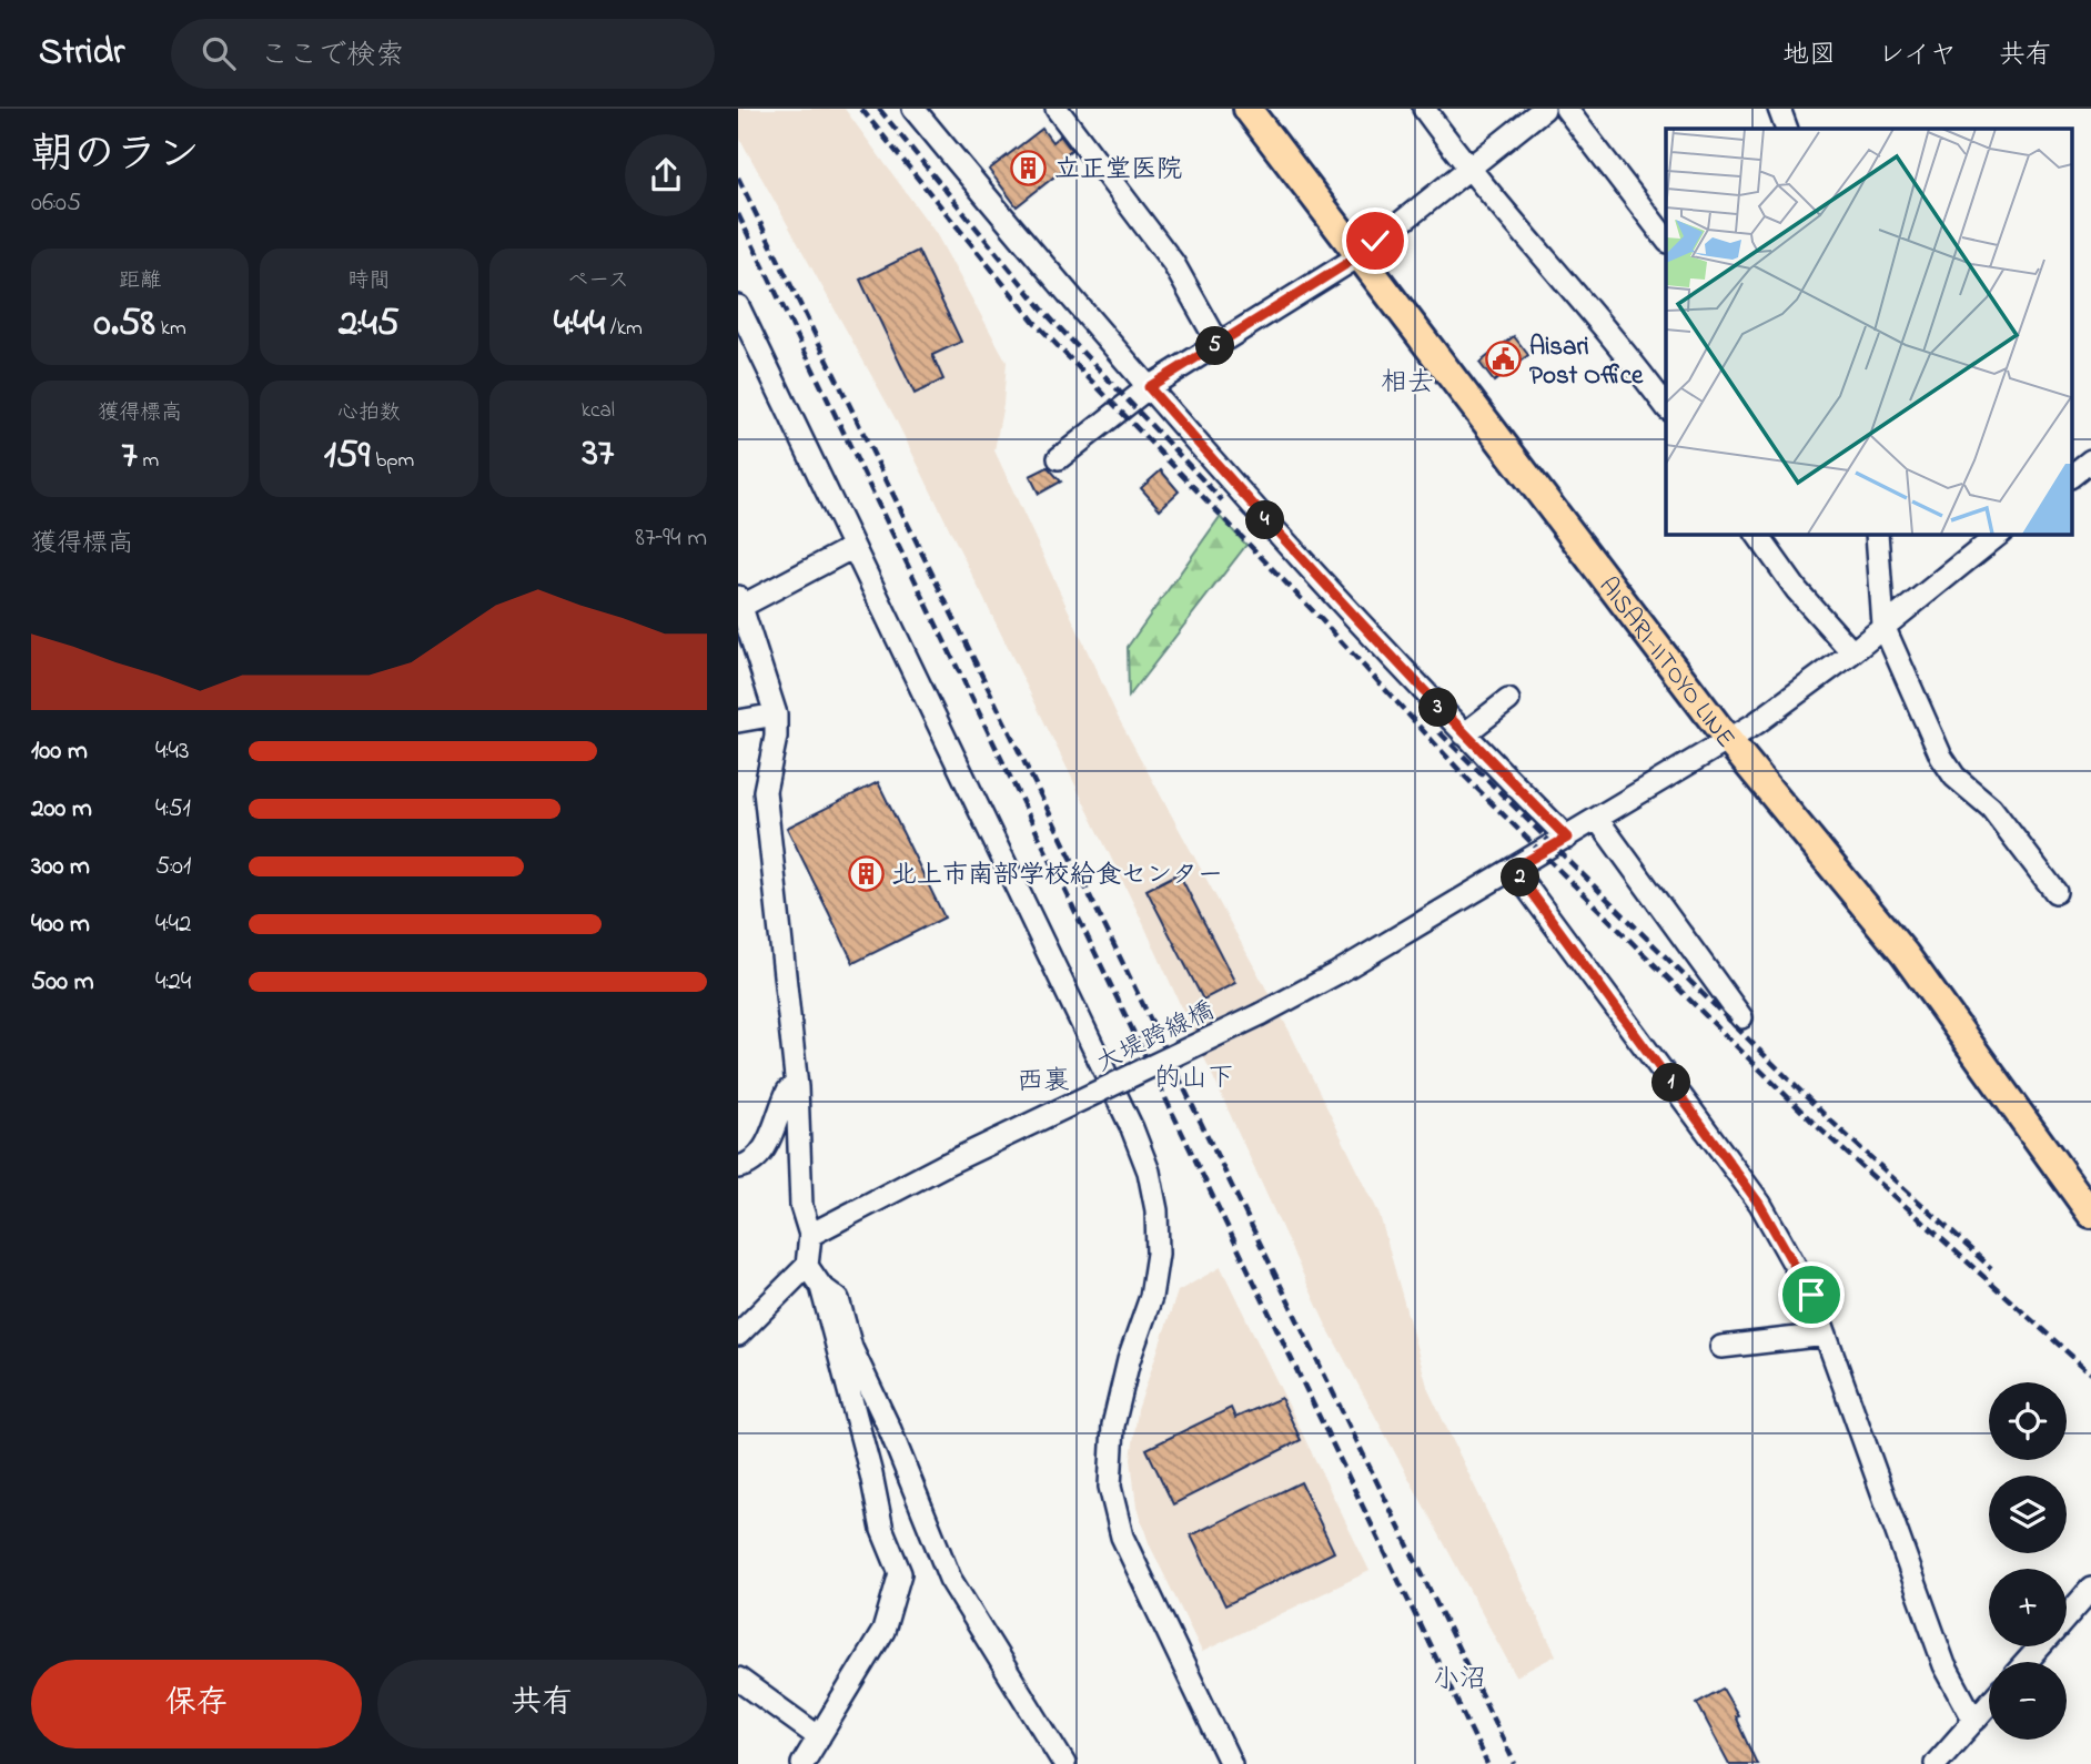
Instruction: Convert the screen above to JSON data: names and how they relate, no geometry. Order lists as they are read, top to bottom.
{
  "streets": {
    "main road": ["AISARI-IITOYO LINE"],
    "street": ["大堤跨線橋"]
  },
  "crossings": [
    ["AISARI-IITOYO LINE", "大堤跨線橋"]
  ],
  "districts": [
    "相去",
    "的山下",
    "西裏",
    "小沼"
  ],
  "places": {
    "building": ["立正堂医院", "北上市南部学校給食センター"],
    "public building": ["Aisari Post Office"]
  },
  "page": {
    "header": "Stridr",
    "search": "ここで検索",
    "nav": ["地図", "レイヤ", "共有"],
    "heading": ["朝のラン", "06:05"],
    "stats": [
      ["距離", "0.58 km"],
      ["時間", "2:45"],
      ["ペース", "4:44 /km"],
      ["獲得標高", "7 m"],
      ["心拍数", "159 bpm"],
      ["kcal", "37"]
    ],
    "pins": [
      "5",
      "4",
      "3",
      "2",
      "1"
    ],
    "chart": ["獲得標高", "87–94 m"],
    "list": [
      {
        "name": "100 m",
        "note": "4:43"
      },
      {
        "name": "200 m",
        "note": "4:51"
      },
      {
        "name": "300 m",
        "note": "5:01"
      },
      {
        "name": "400 m",
        "note": "4:42"
      },
      {
        "name": "500 m",
        "note": "4:24"
      }
    ],
    "map_buttons": ["+", "−"],
    "buttons": ["保存", "共有"]
  }
}
